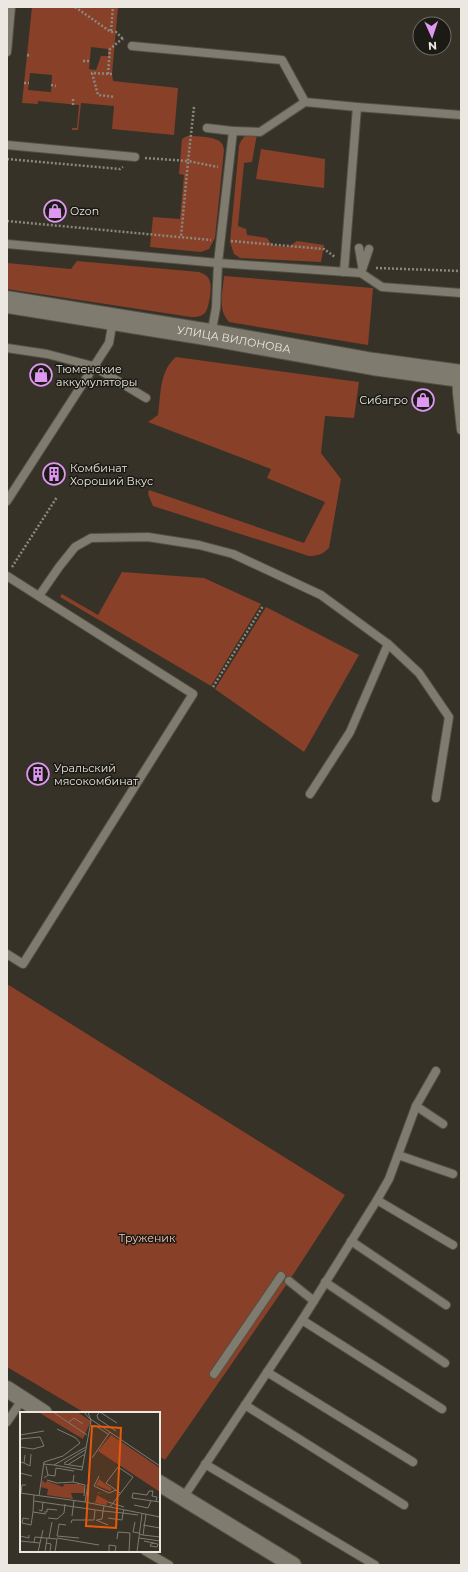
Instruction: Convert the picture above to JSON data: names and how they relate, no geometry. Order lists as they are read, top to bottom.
{
  "streets": {
    "street": ["УЛИЦА ВИЛОНОВА"]
  },
  "parks": ["Труженик"],
  "places": {
    "shop": ["Ozon", "Тюменские аккумуляторы", "Сибагро"],
    "building": ["Комбинат Хороший Вкус", "Уральский мясокомбинат"]
  },
  "north": "bottom"
}
